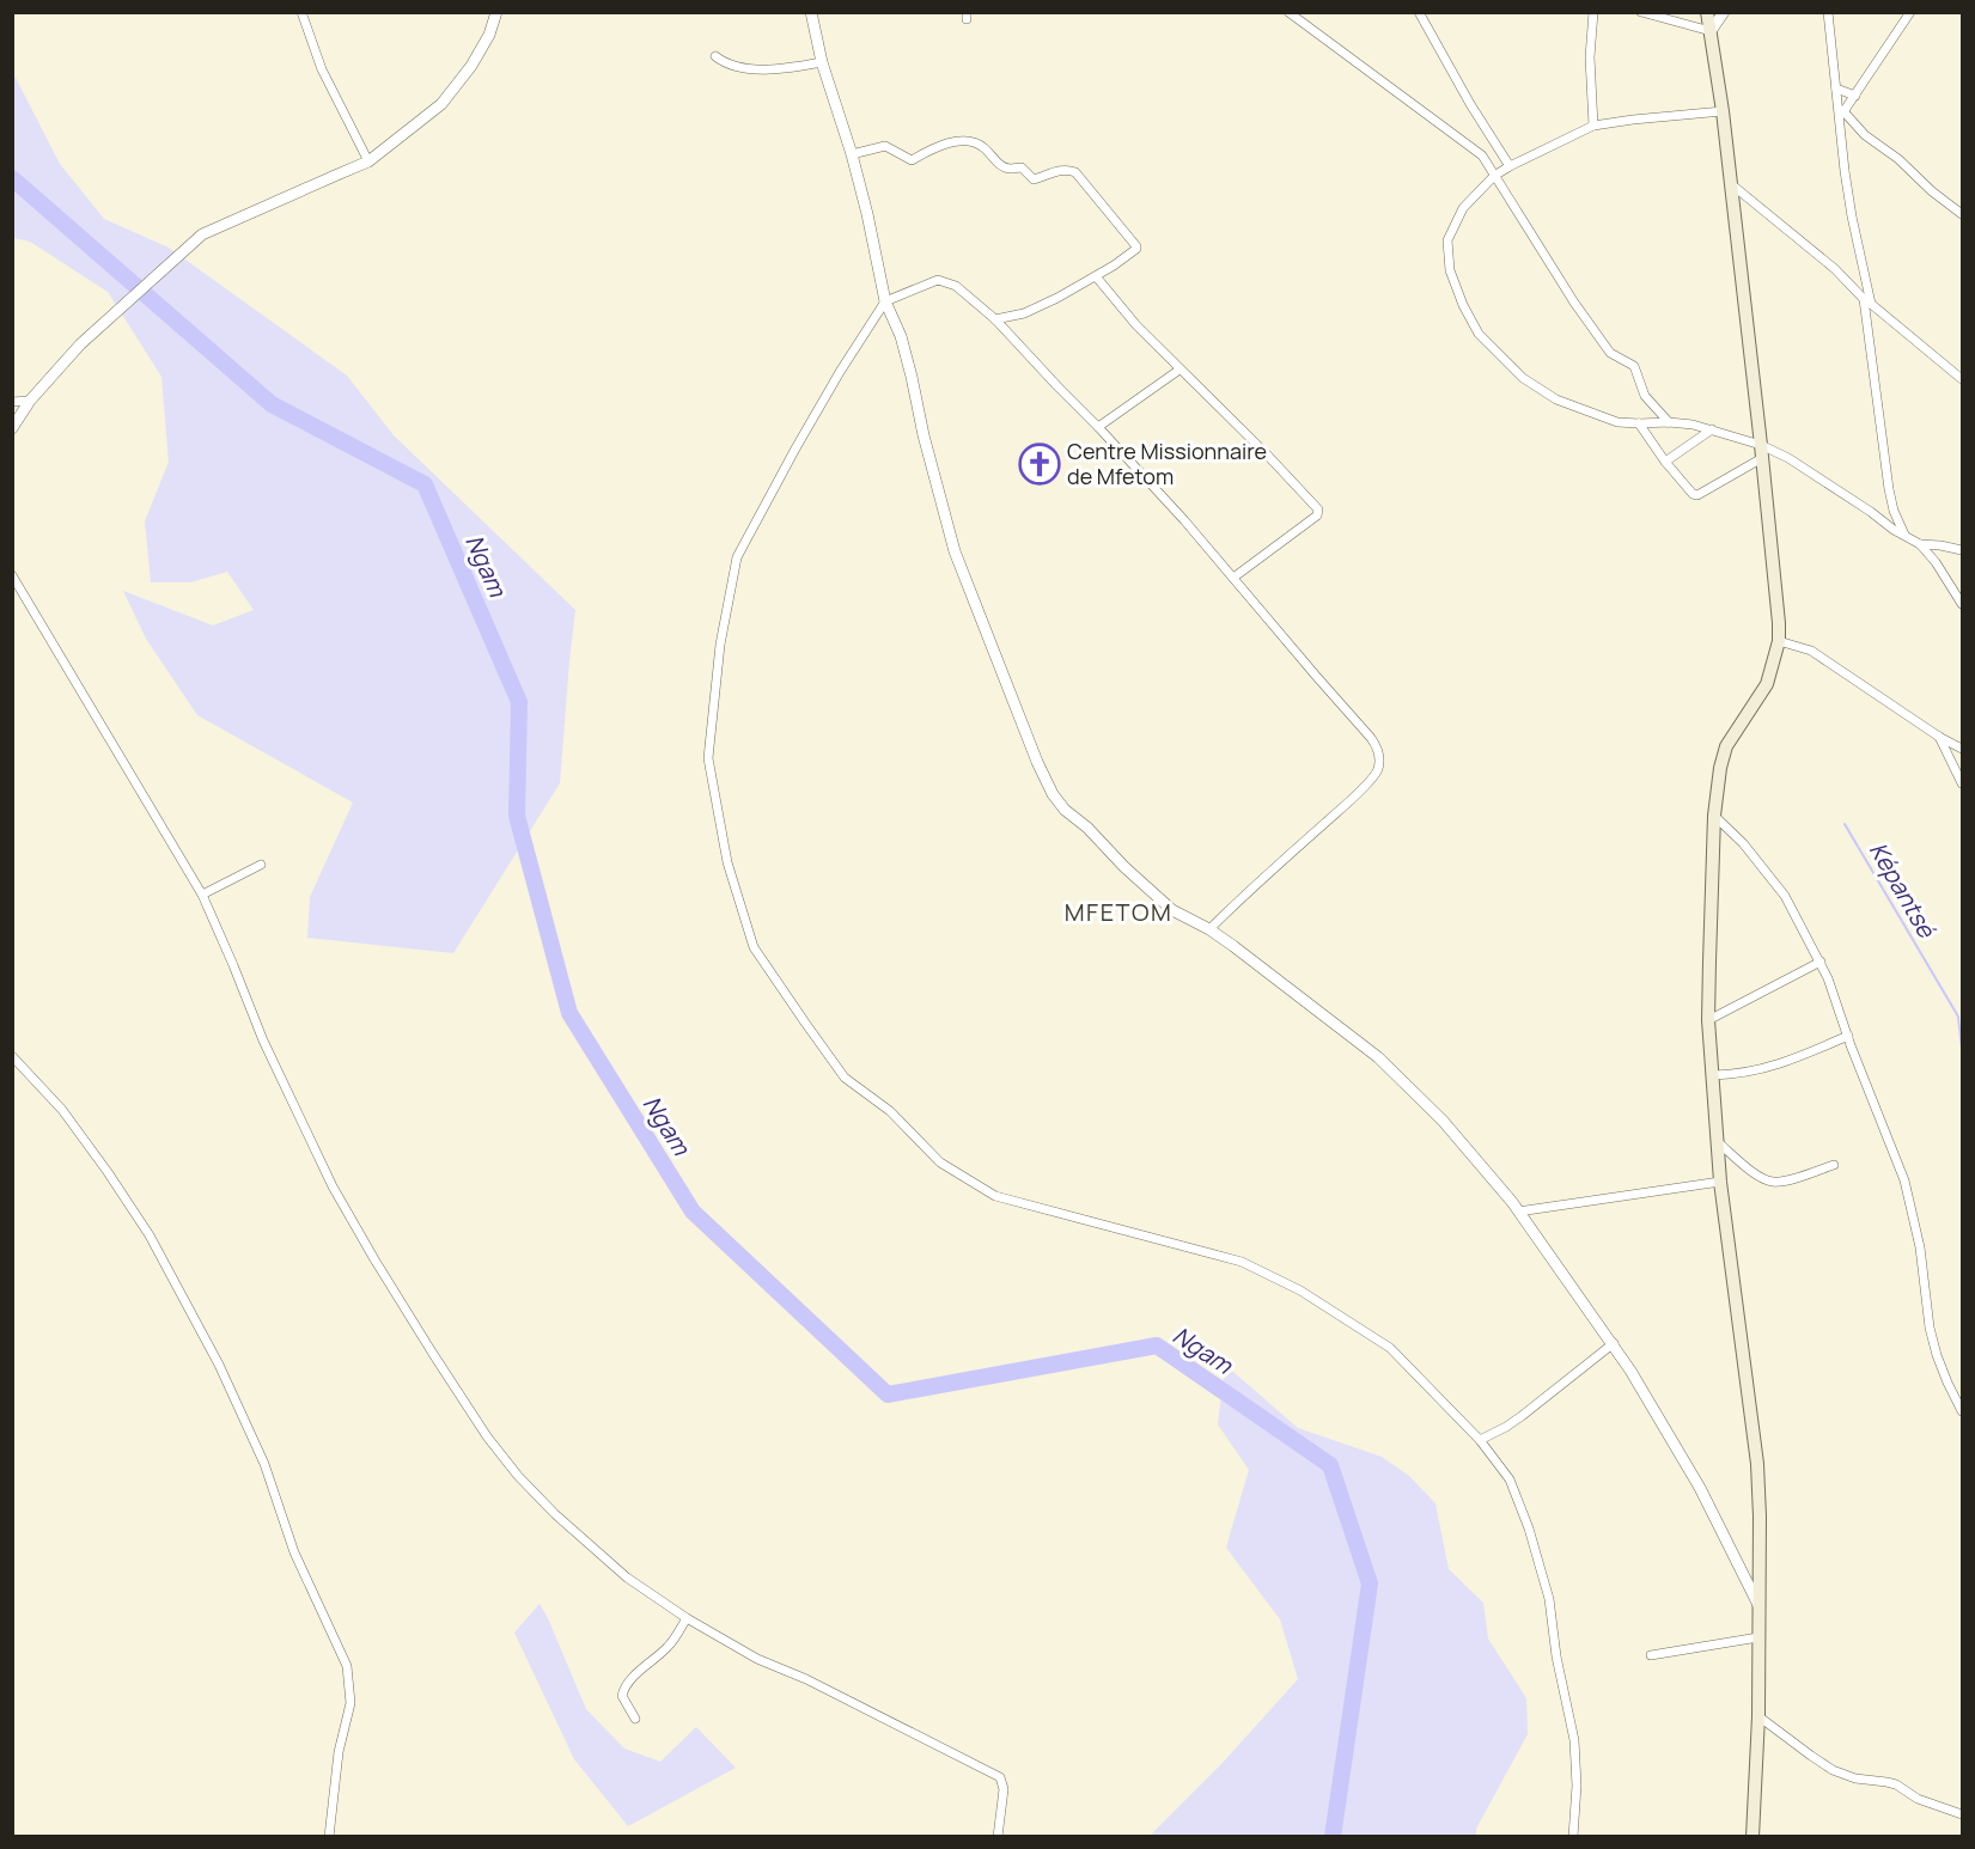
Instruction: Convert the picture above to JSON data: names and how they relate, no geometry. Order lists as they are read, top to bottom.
{
  "districts": ["MFETOM"],
  "water": ["Ngam", "Képantsé"],
  "places": {
    "church": ["Centre Missionnaire de Mfetom"]
  }
}
